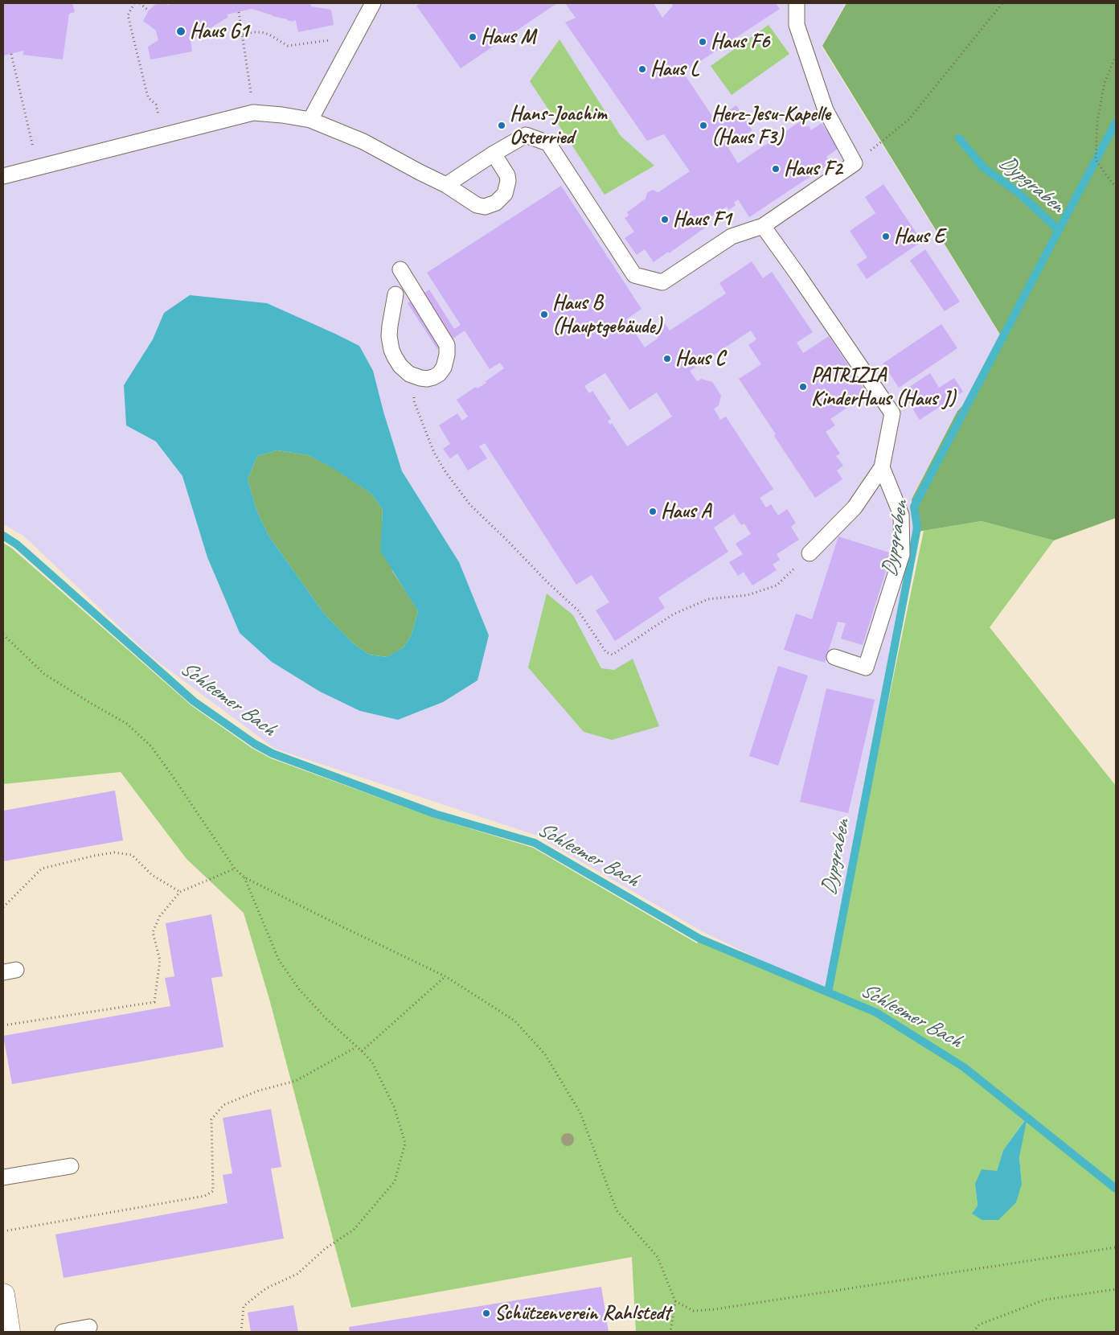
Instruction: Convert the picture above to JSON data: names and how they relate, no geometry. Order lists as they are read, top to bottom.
{
  "water": ["Dypgraben", "Schleemer Bach"],
  "places": [
    "Haus G1",
    "Haus M",
    "Haus F6",
    "Haus L",
    "Hans-Joachim Osterried",
    "Herz-Jesu-Kapelle (Haus F3)",
    "Haus F2",
    "Haus F1",
    "Haus E",
    "Haus B (Hauptgebäude)",
    "Haus C",
    "PATRIZIA KinderHaus (Haus J)",
    "Haus A",
    "Schützenverein Rahlstedt"
  ]
}
